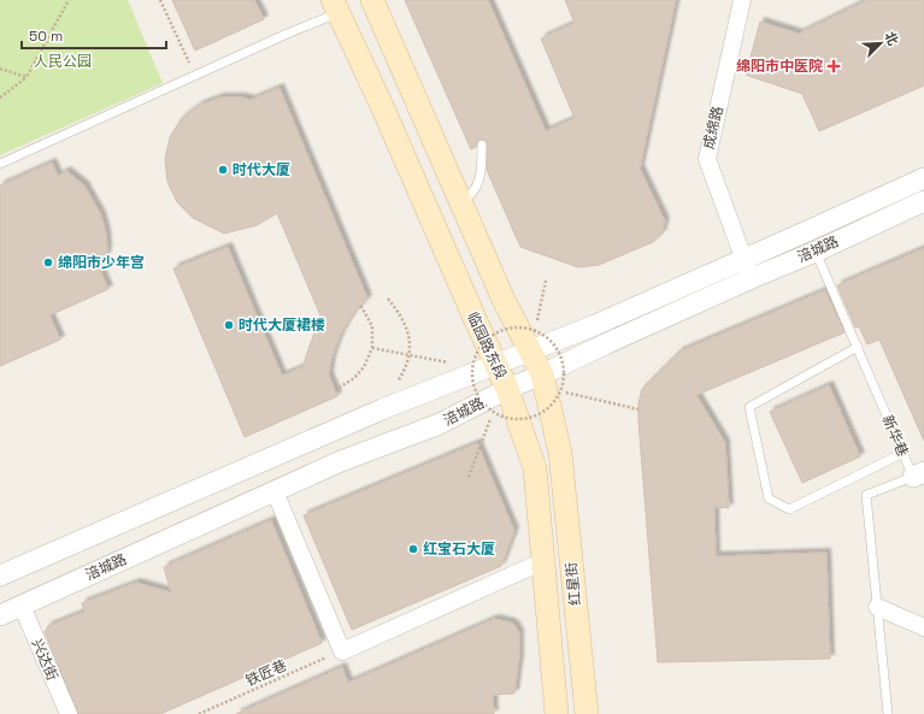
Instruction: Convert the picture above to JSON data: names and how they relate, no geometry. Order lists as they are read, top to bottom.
{
  "streets": {
    "main road": ["临园路东段", "红星街"],
    "street": ["成绵路", "涪城路", "兴达街"],
    "lane": ["新华巷"],
    "path": ["铁匠巷"]
  },
  "crossings": [
    ["成绵路", "涪城路"],
    ["涪城路", "临园路东段"],
    ["涪城路", "新华巷"],
    ["涪城路", "红星街"],
    ["涪城路", "兴达街"]
  ],
  "parks": ["人民公园"],
  "places": {
    "health": ["绵阳市中医院"],
    "other": [
      "时代大厦",
      "绵阳市少年宫",
      "时代大厦裙楼",
      "红宝石大厦"
    ]
  },
  "scale_bar": "50 m",
  "north": "top right"
}
